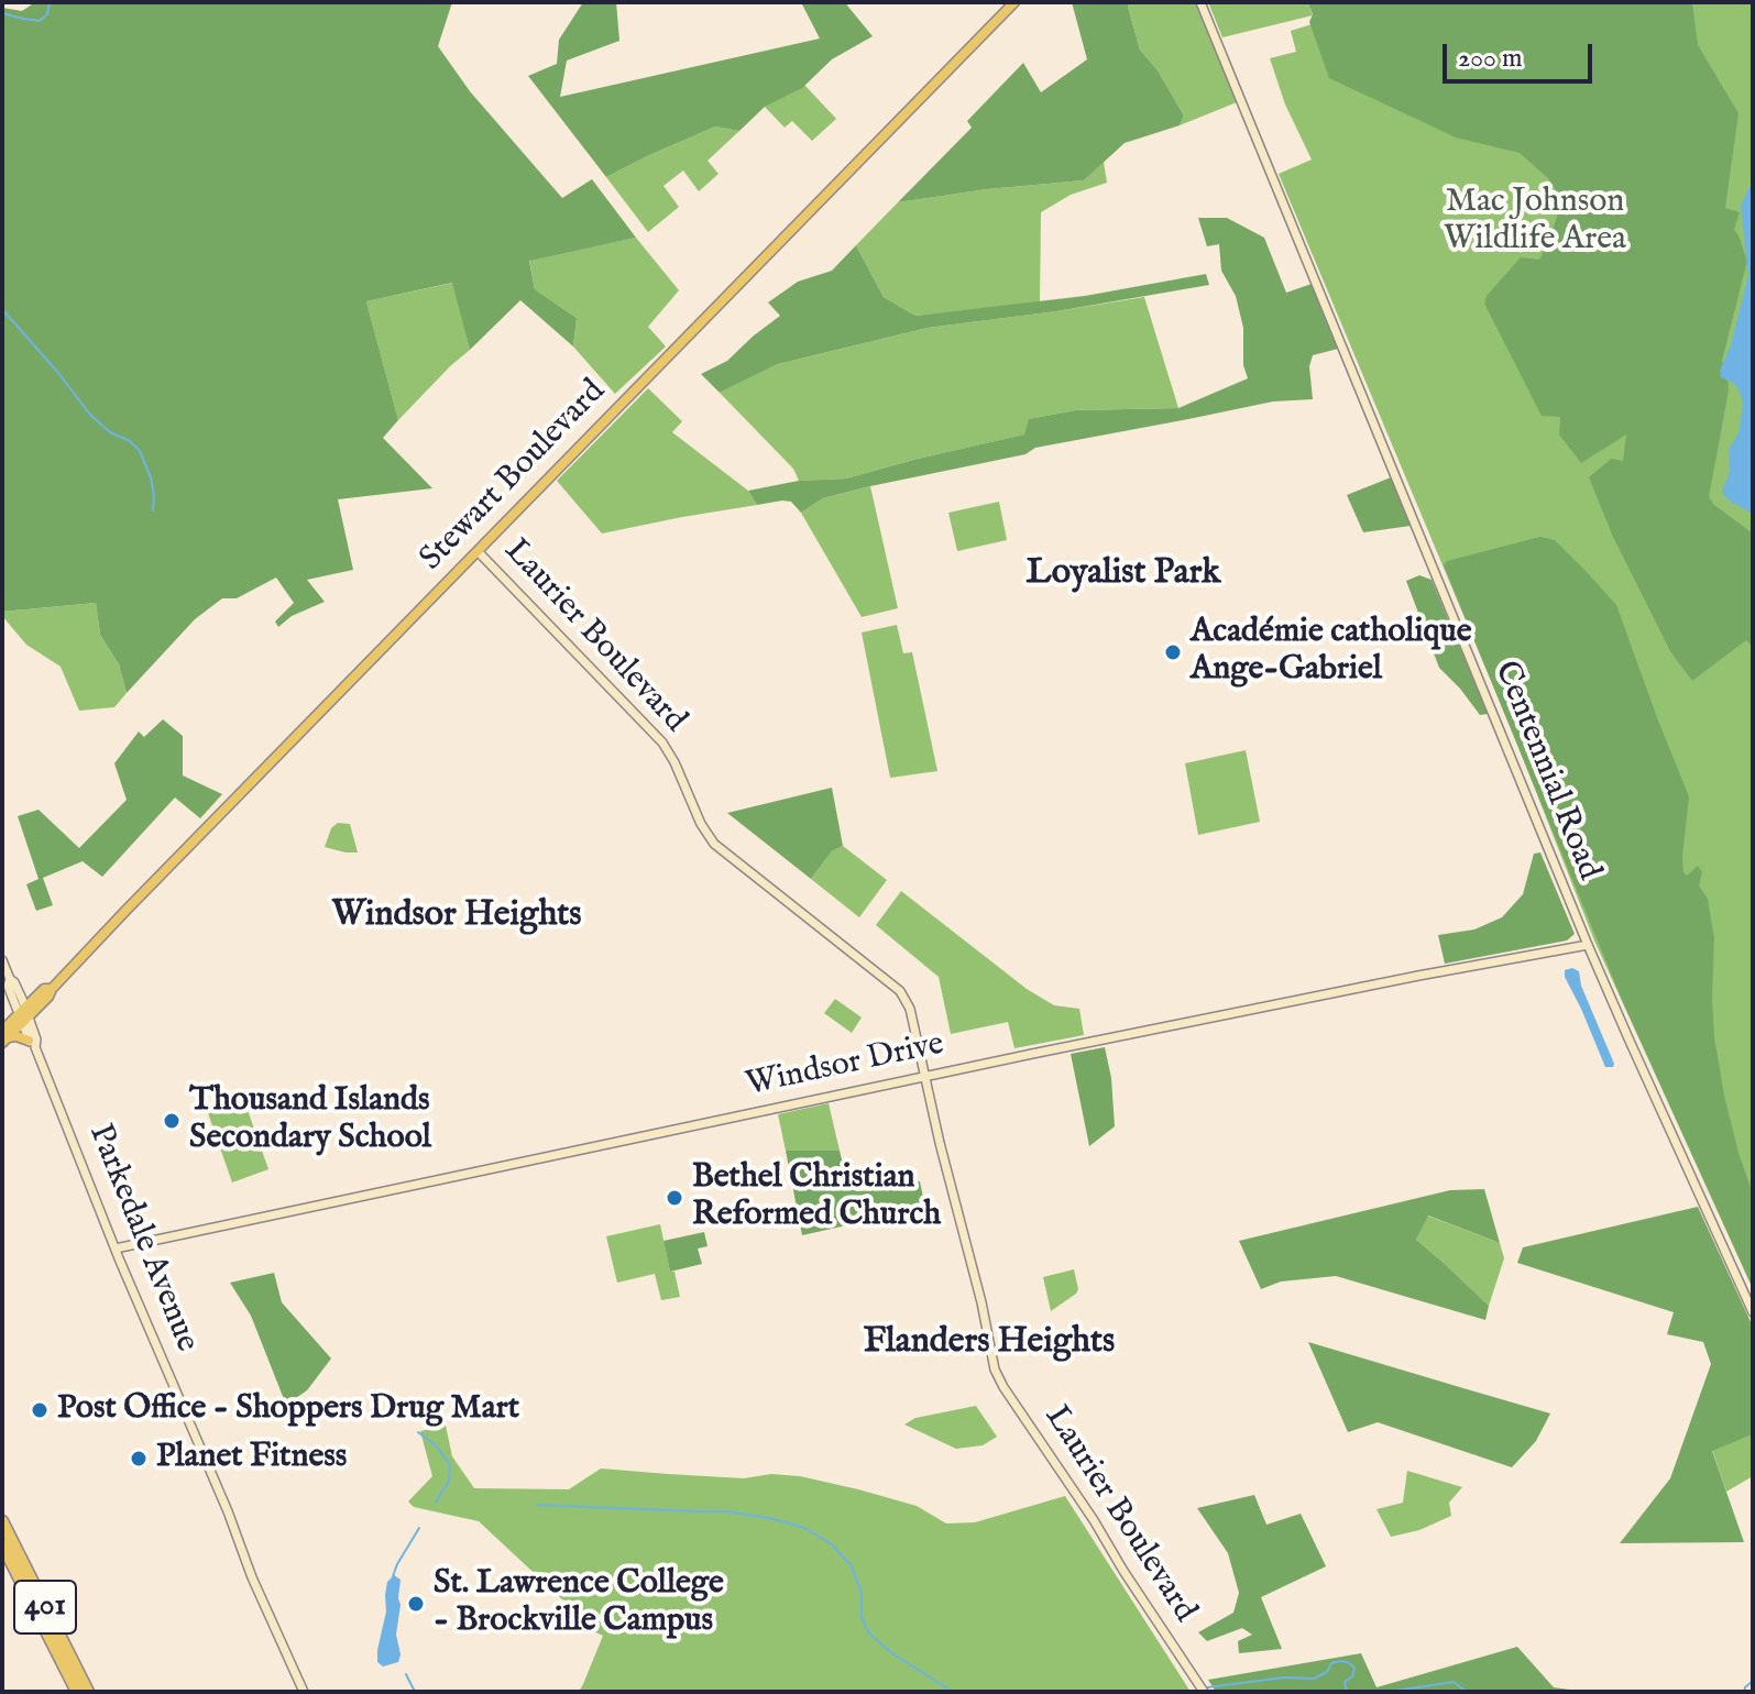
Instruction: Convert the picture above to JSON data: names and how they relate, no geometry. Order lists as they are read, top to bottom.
{
  "streets": {
    "highway": ["401"],
    "main road": ["Stewart Boulevard"],
    "street": [
      "Laurier Boulevard",
      "Centennial Road",
      "Windsor Drive",
      "Parkedale Avenue"
    ]
  },
  "crossings": [
    ["Stewart Boulevard", "Laurier Boulevard"],
    ["Stewart Boulevard", "Parkedale Avenue"],
    ["Laurier Boulevard", "Windsor Drive"],
    ["Centennial Road", "Windsor Drive"],
    ["Windsor Drive", "Parkedale Avenue"]
  ],
  "districts": ["Loyalist Park", "Windsor Heights", "Flanders Heights"],
  "parks": ["Mac Johnson Wildlife Area"],
  "places": [
    "Académie catholique Ange-Gabriel",
    "Thousand Islands Secondary School",
    "Bethel Christian Reformed Church",
    "Post Office - Shoppers Drug Mart",
    "Planet Fitness",
    "St. Lawrence College - Brockville Campus"
  ],
  "scale_bar": "200 m"
}
